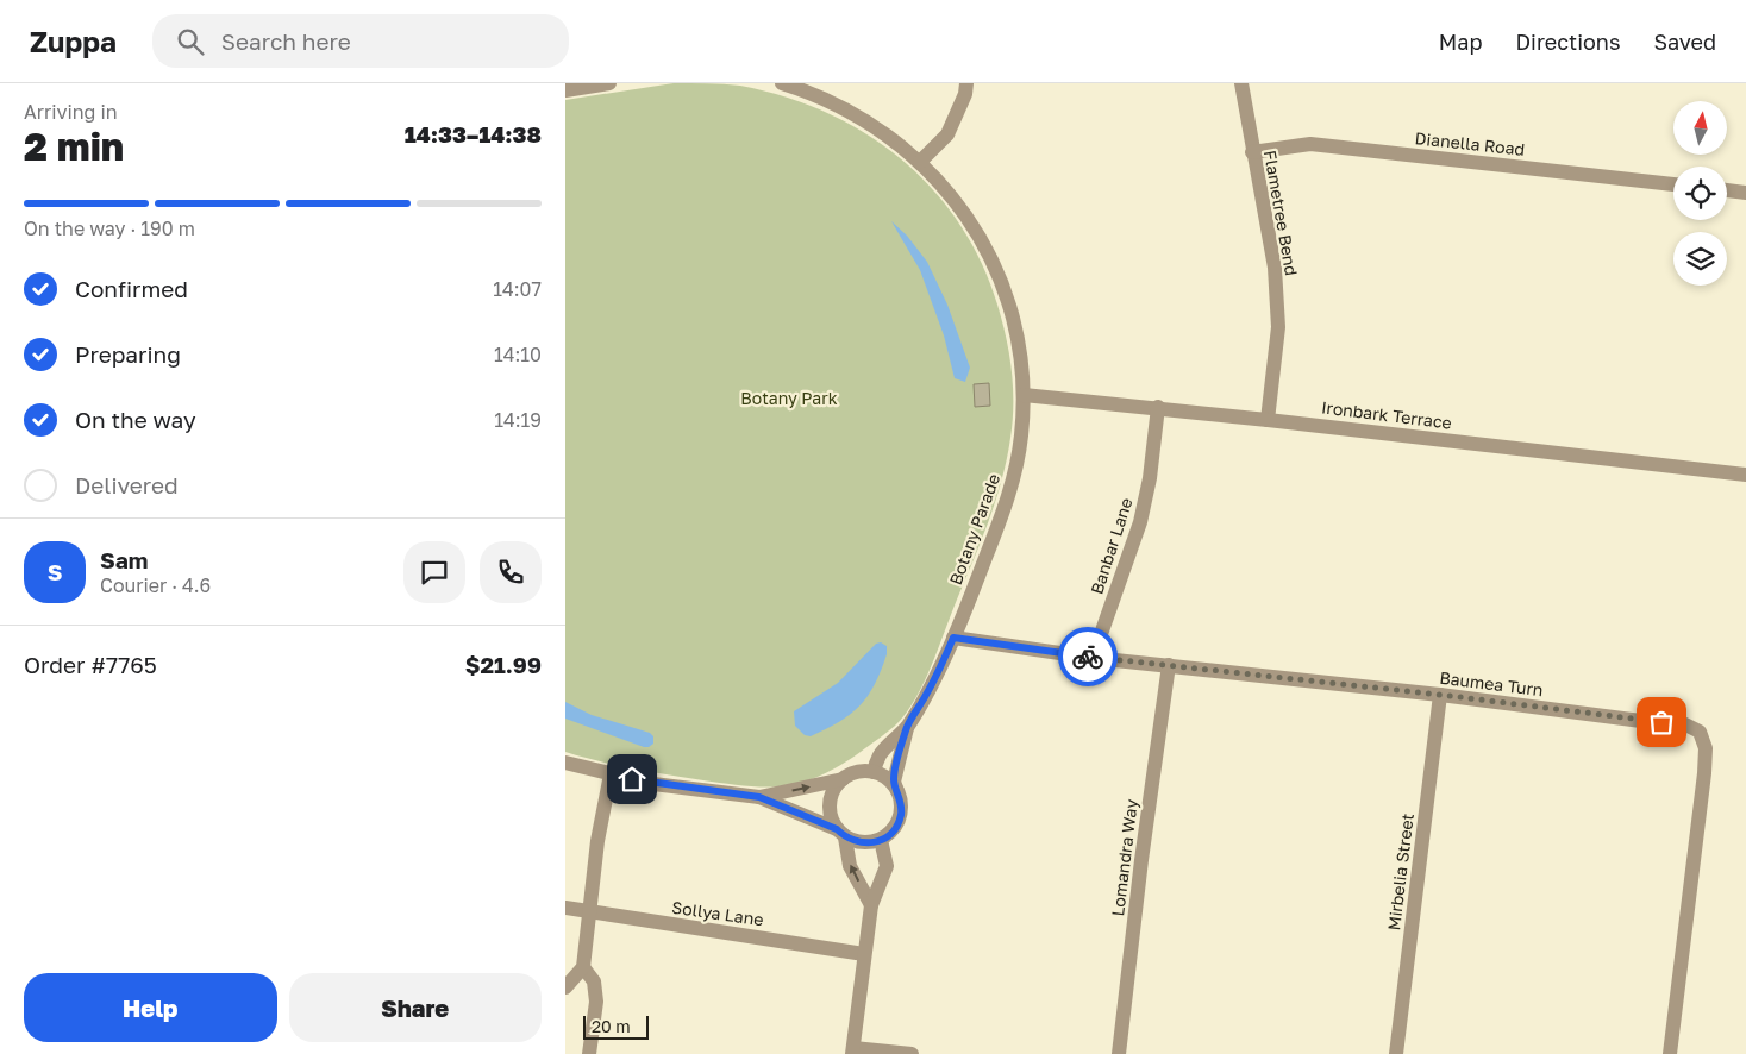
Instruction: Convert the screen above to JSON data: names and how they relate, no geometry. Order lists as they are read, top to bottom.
{
  "streets": {
    "street": [
      "Dianella Road",
      "Flametree Bend",
      "Ironbark Terrace",
      "Botany Parade",
      "Banbar Lane",
      "Baumea Turn",
      "Lomandra Way",
      "Mirbelia Street",
      "Sollya Lane"
    ]
  },
  "crossings": [
    ["Dianella Road", "Flametree Bend"],
    ["Flametree Bend", "Ironbark Terrace"],
    ["Ironbark Terrace", "Botany Parade"],
    ["Ironbark Terrace", "Banbar Lane"],
    ["Botany Parade", "Baumea Turn"],
    ["Banbar Lane", "Baumea Turn"],
    ["Baumea Turn", "Lomandra Way"],
    ["Baumea Turn", "Mirbelia Street"]
  ],
  "parks": ["Botany Park"],
  "scale_bar": "20 m",
  "north": "top",
  "page": {
    "header": "Zuppa",
    "search": "Search here",
    "nav": ["Map", "Directions", "Saved"],
    "heading": ["2 min", "Arriving in", "14:33–14:38"],
    "panel": [
      "Sam",
      "Courier · 4.6",
      "Order #7765",
      "$21.99"
    ],
    "bar": "On the way · 190 m",
    "list": [
      ["Confirmed", "14:07"],
      ["Preparing", "14:10"],
      ["On the way", "14:19"],
      "Delivered"
    ],
    "round": "S",
    "buttons": ["Help", "Share"],
    "scale": "20 m"
  }
}
